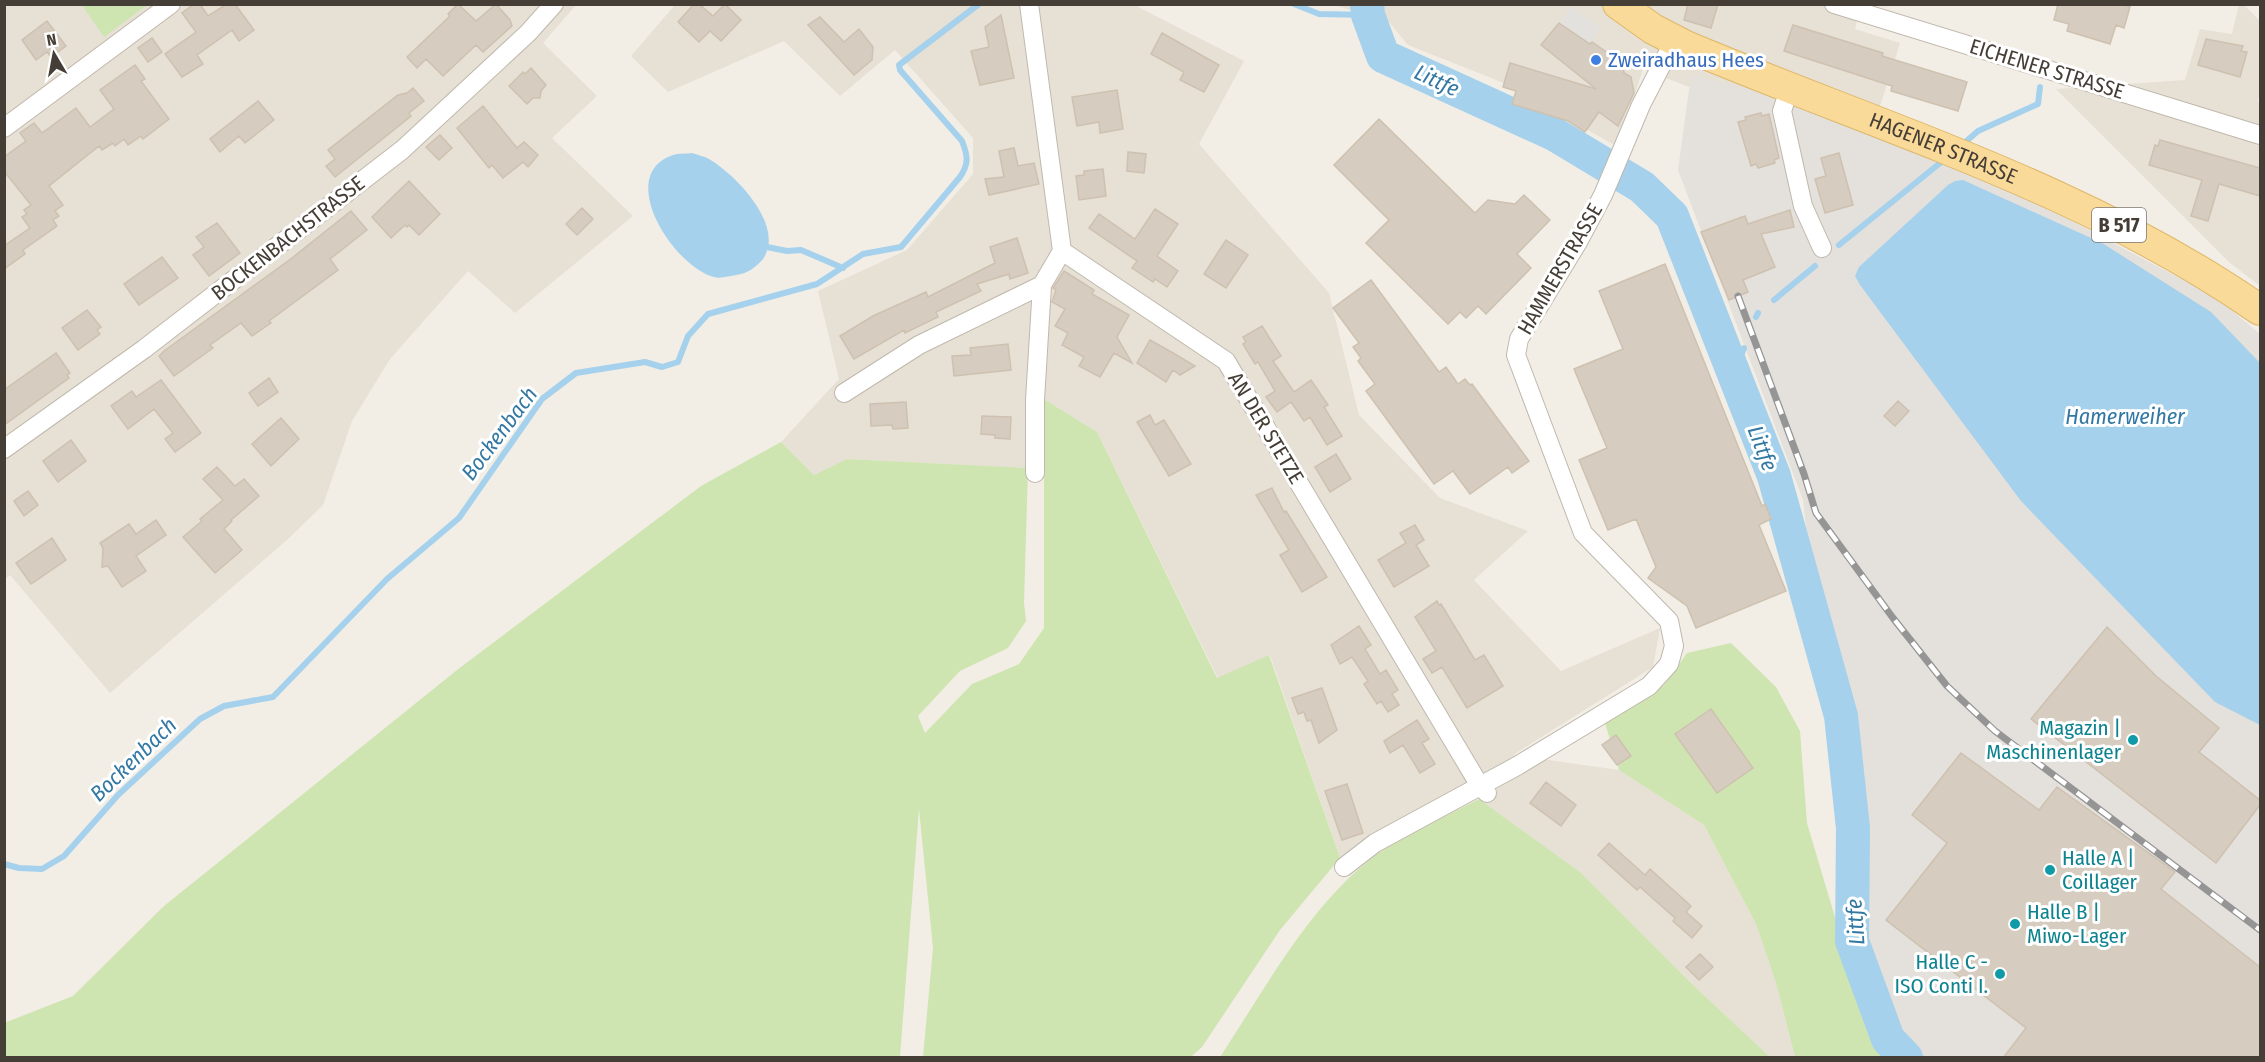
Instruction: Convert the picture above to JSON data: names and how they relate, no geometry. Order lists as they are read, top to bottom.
{
  "streets": {
    "main road": ["HAGENER STRASSE", "B 517"],
    "street": [
      "EICHENER STRASSE",
      "BOCKENBACHSTRASSE",
      "HAMMERSTRASSE",
      "AN DER STETZE"
    ]
  },
  "crossings": [
    ["HAGENER STRASSE", "HAMMERSTRASSE"],
    ["HAMMERSTRASSE", "AN DER STETZE"]
  ],
  "water": ["Littfe", "Hamerweiher", "Bockenbach"],
  "places": [
    "Zweiradhaus Hees",
    "Magazin | Maschinenlager",
    "Halle A | Coillager",
    "Halle B | Miwo-Lager",
    "Halle C - ISO Conti I."
  ],
  "north": "top"
}
